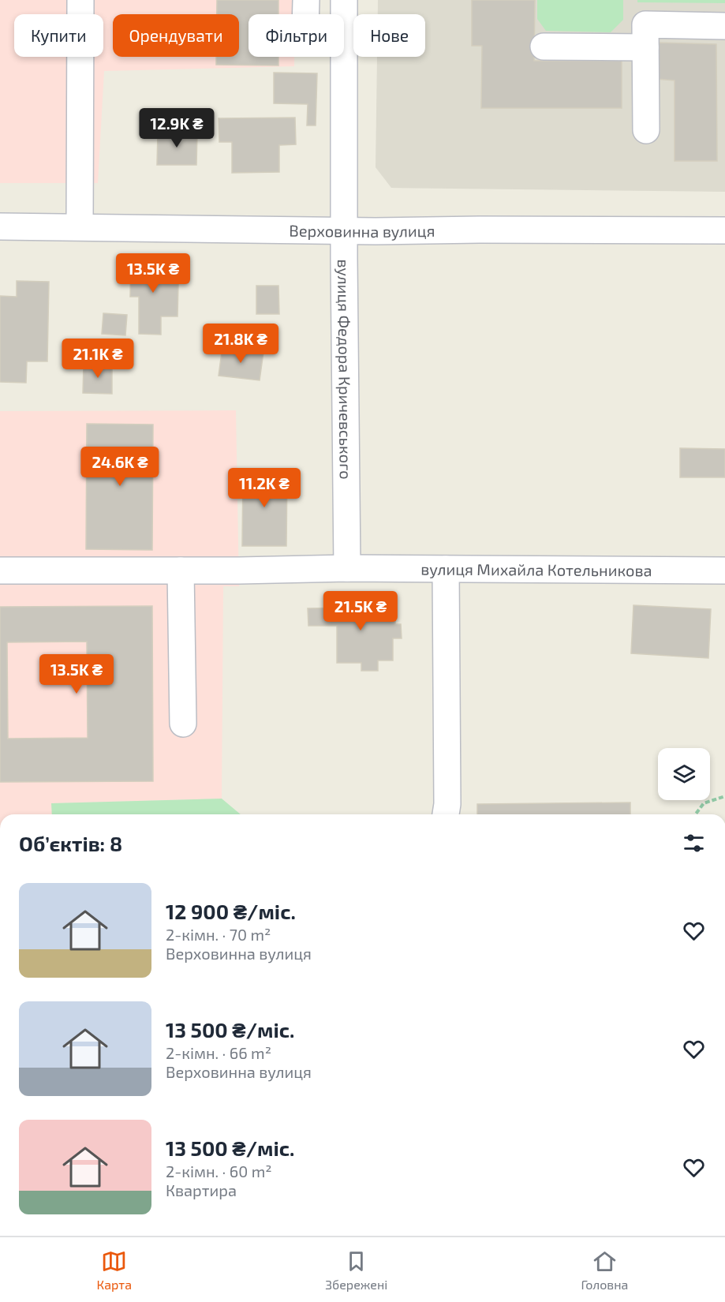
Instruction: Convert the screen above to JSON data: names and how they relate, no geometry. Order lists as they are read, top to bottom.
{
  "streets": {
    "street": ["Верховинна вулиця", "вулиця Федора Кричевського", "вулиця Михайла Котельникова"]
  },
  "crossings": [
    ["Верховинна вулиця", "вулиця Федора Кричевського"],
    ["вулиця Федора Кричевського", "вулиця Михайла Котельникова"]
  ],
  "page": {
    "chip": [
      "Купити",
      "Орендувати",
      "Фільтри",
      "Нове"
    ],
    "price": [
      "12.9K ₴",
      "13.5K ₴",
      "21.8K ₴",
      "21.1K ₴",
      "24.6K ₴",
      "11.2K ₴",
      "21.5K ₴",
      "13.5K ₴"
    ],
    "heading": "Об’єктів: 8",
    "list": [
      {
        "name": "12 900 ₴/міс.",
        "note": "2-кімн. · 70 m² · Верховинна вулиця"
      },
      {
        "name": "13 500 ₴/міс.",
        "note": "2-кімн. · 66 m² · Верховинна вулиця"
      },
      {
        "name": "13 500 ₴/міс.",
        "note": "2-кімн. · 60 m² · Квартира"
      }
    ],
    "tabs": ["Карта", "Збережені", "Головна"]
  }
}
